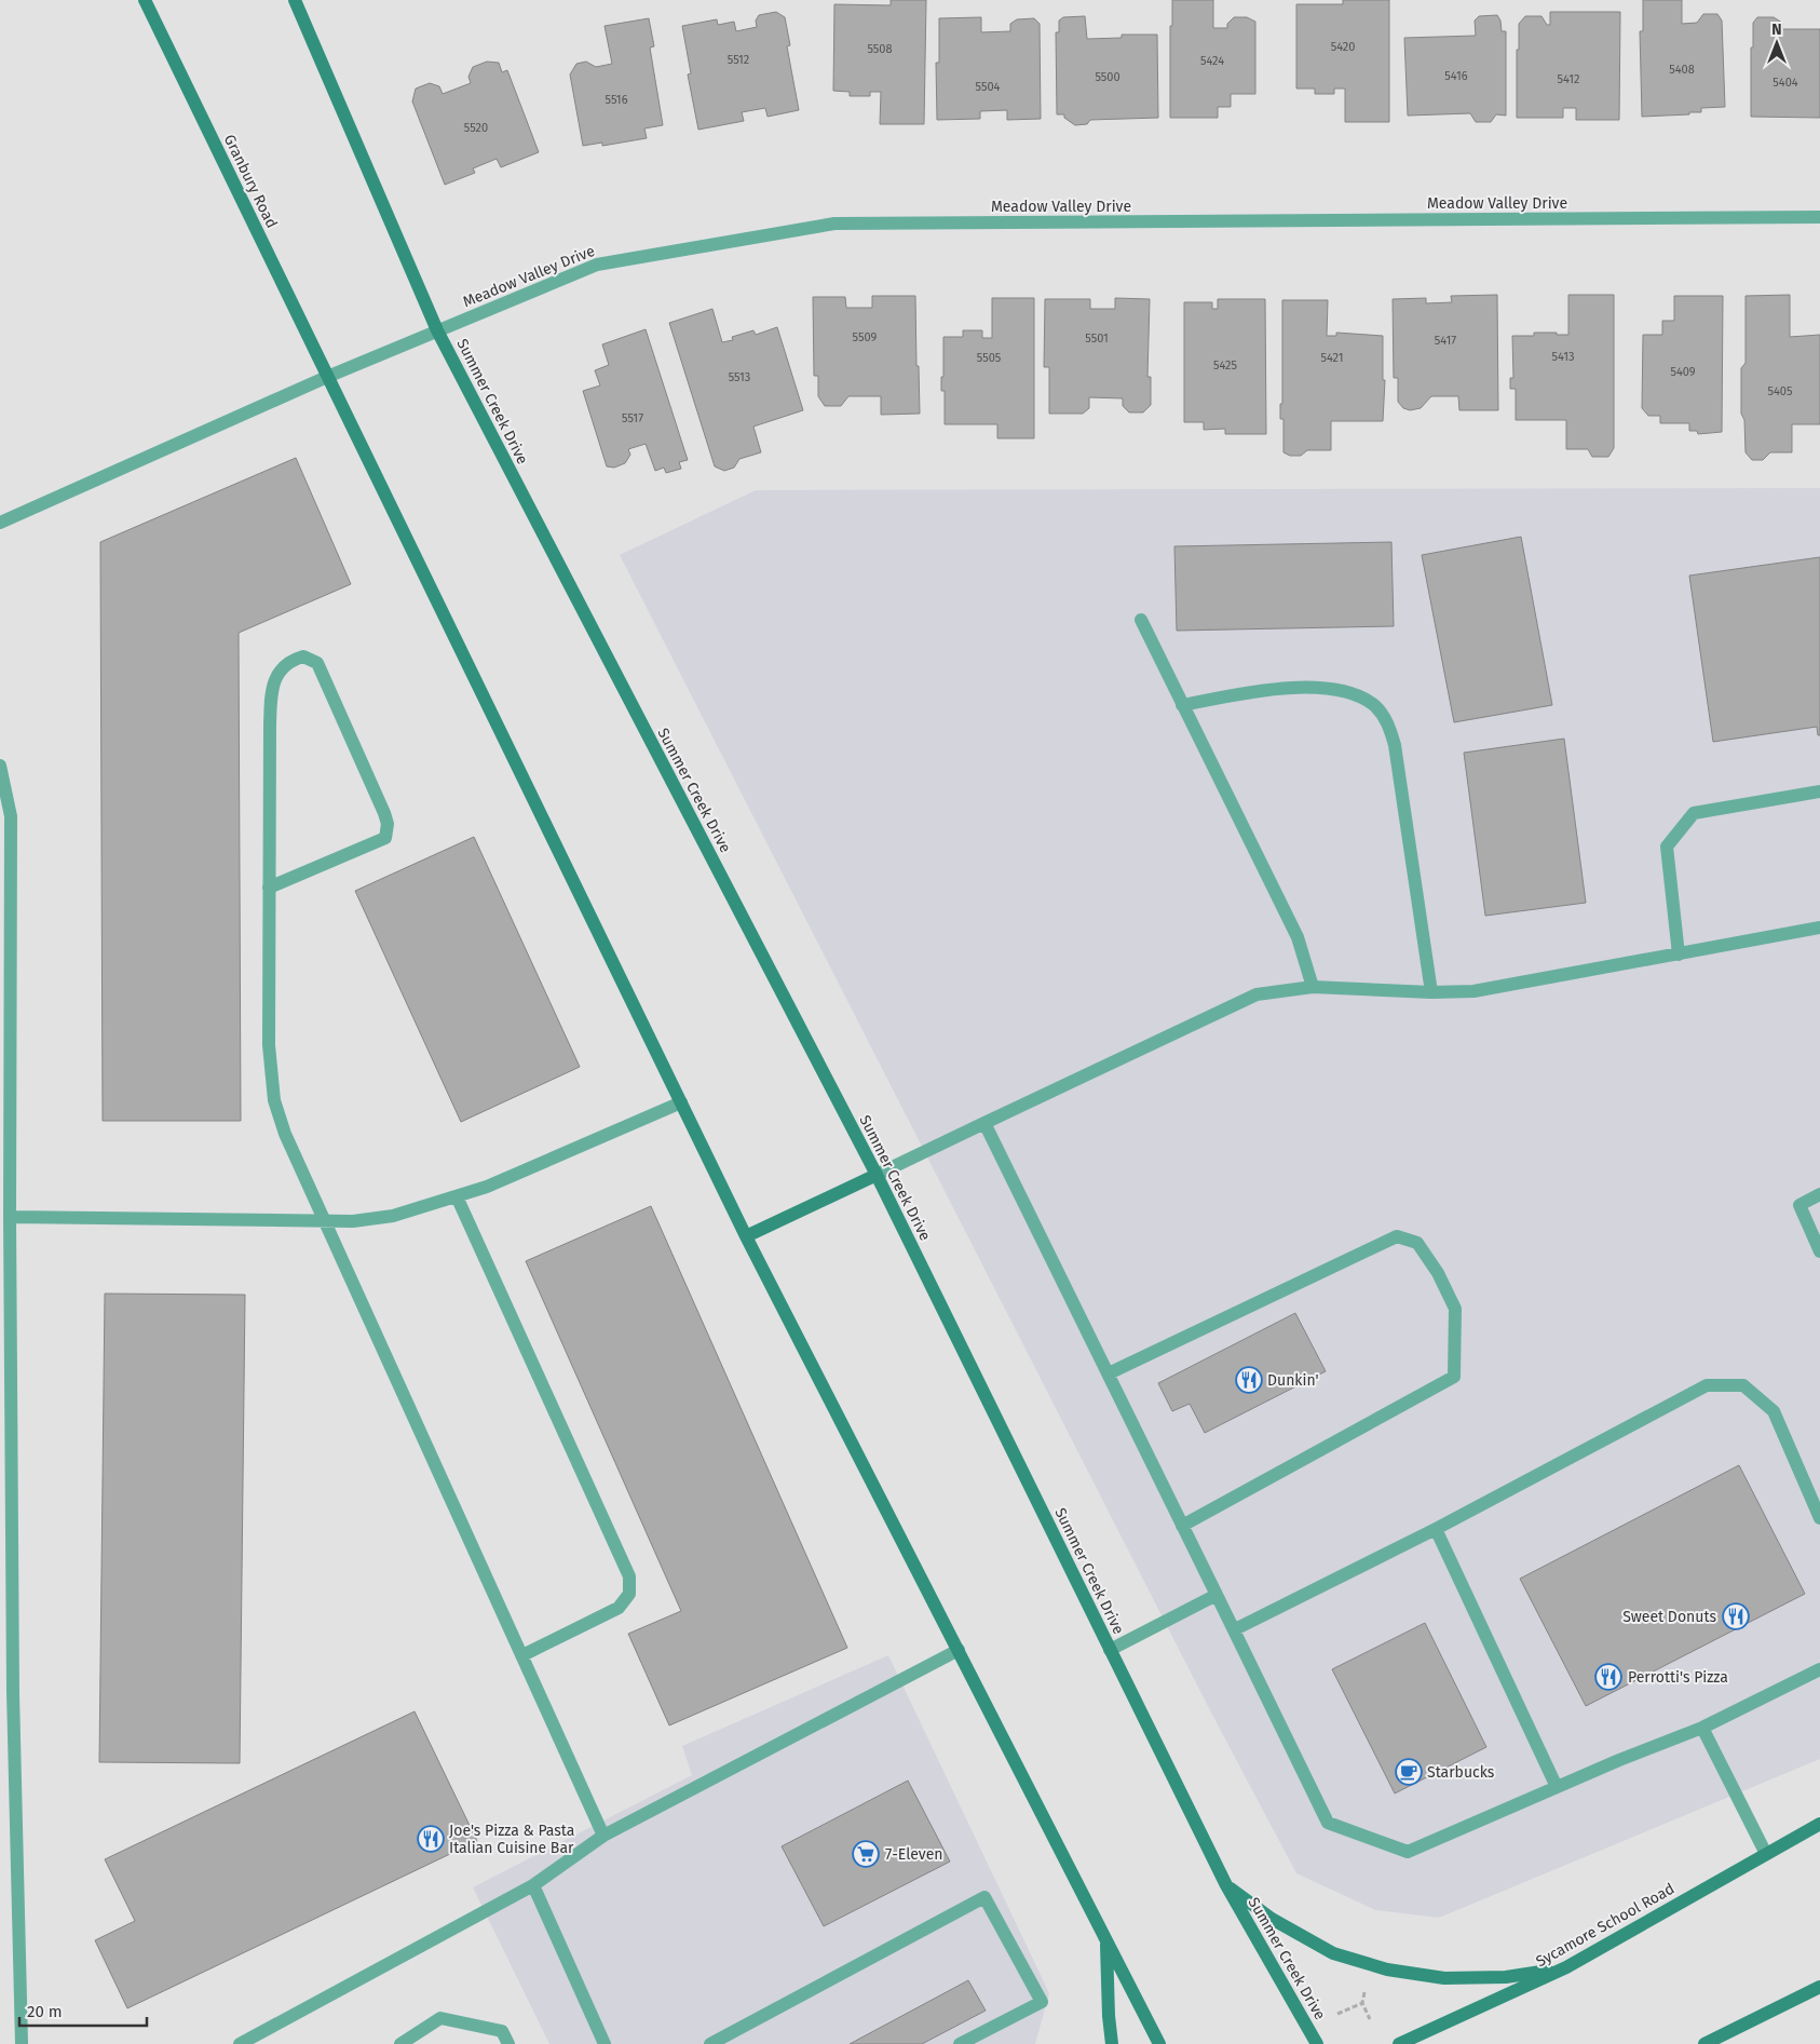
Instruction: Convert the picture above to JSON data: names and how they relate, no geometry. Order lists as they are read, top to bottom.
{
  "streets": {
    "main road": ["Granbury Road", "Summer Creek Drive", "Sycamore School Road"],
    "street": ["Meadow Valley Drive"]
  },
  "crossings": [
    ["Granbury Road", "Meadow Valley Drive"],
    ["Meadow Valley Drive", "Summer Creek Drive"]
  ],
  "places": {
    "restaurant": [
      "Dunkin'",
      "Sweet Donuts",
      "Perrotti's Pizza",
      "Joe's Pizza & Pasta Italian Cuisine Bar"
    ],
    "cafe": ["Starbucks"],
    "supermarket": ["7-Eleven"]
  },
  "house_numbers": [
    "5420",
    "5508",
    "5512",
    "5424",
    "5408",
    "5416",
    "5500",
    "5412",
    "5404",
    "5504",
    "5516",
    "5520",
    "5509",
    "5501",
    "5417",
    "5413",
    "5505",
    "5421",
    "5425",
    "5409",
    "5513",
    "5405",
    "5517"
  ],
  "scale_bar": "20 m",
  "north": "top"
}
